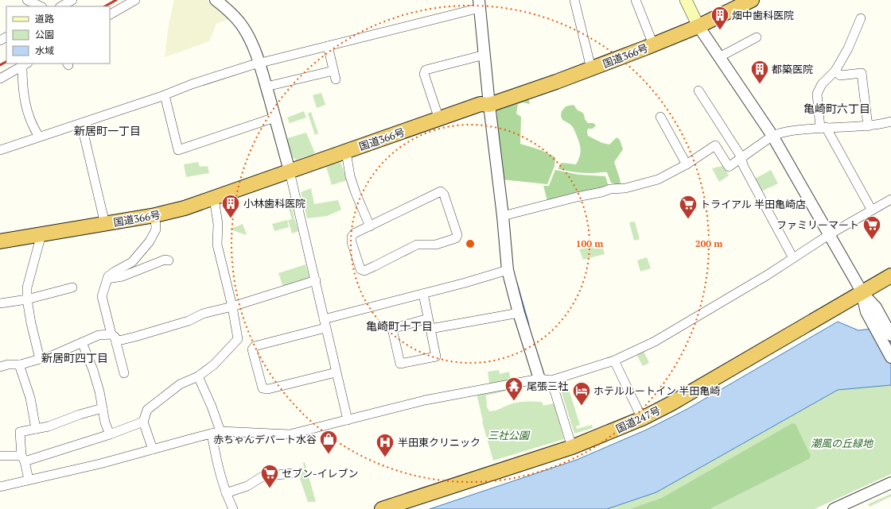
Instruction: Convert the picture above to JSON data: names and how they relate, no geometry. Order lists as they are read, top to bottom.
{
  "streets": {
    "highway": ["国道366号", "国道247号"]
  },
  "districts": [
    "亀崎町六丁目",
    "新居町一丁目",
    "亀崎町十丁目",
    "新居町四丁目"
  ],
  "parks": ["三社公園", "潮風の丘緑地"],
  "places": {
    "building": ["畑中歯科医院", "都築医院", "小林歯科医院"],
    "supermarket": ["トライアル 半田亀崎店", "ファミリーマート", "セブン-イレブン"],
    "temple": ["尾張三社"],
    "hotel": ["ホテルルートイン 半田亀崎"],
    "shop": ["赤ちゃんデパート水谷"],
    "hospital": ["半田東クリニック"]
  },
  "legend": ["道路", "公園", "水域"],
  "rings": ["100 m", "200 m"]
}
